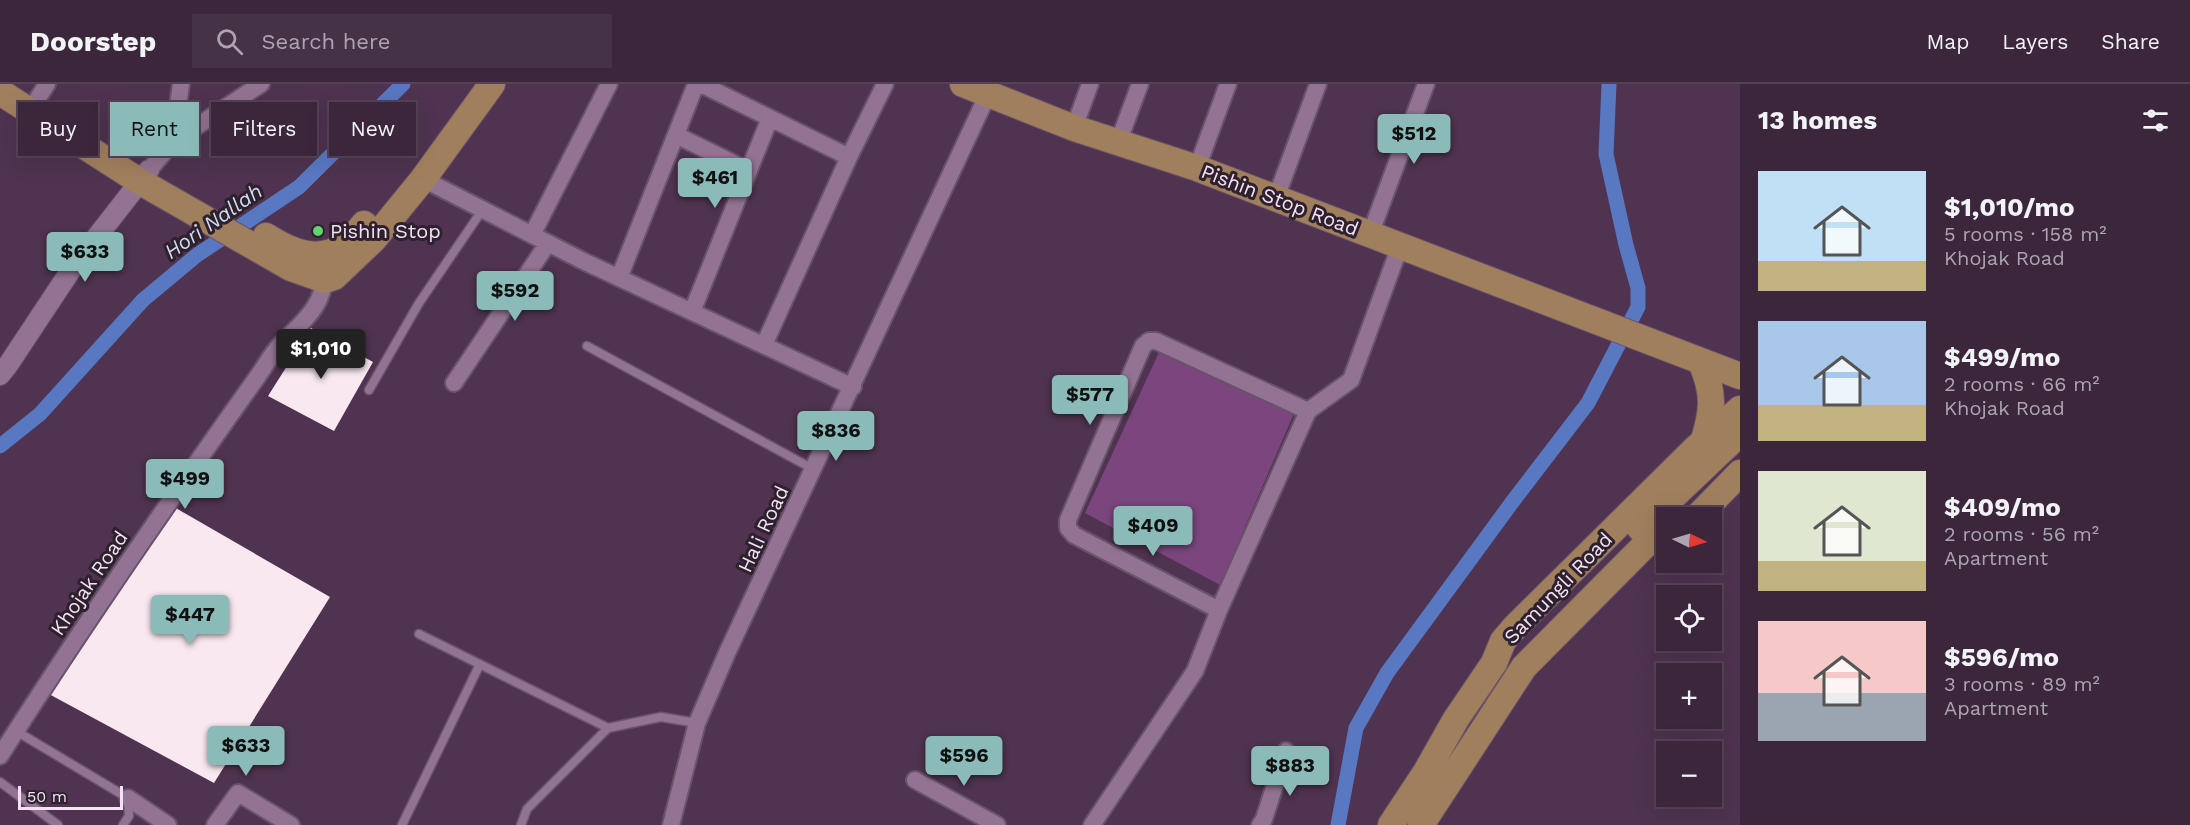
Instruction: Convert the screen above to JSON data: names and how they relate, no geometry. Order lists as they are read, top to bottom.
{
  "streets": {
    "main road": ["Pishin Stop Road", "Samungli Road"],
    "street": ["Hali Road", "Khojak Road"]
  },
  "crossings": [
    ["Pishin Stop Road", "Hali Road"]
  ],
  "water": ["Hori Nallah"],
  "places": ["Pishin Stop"],
  "scale_bar": "50 m",
  "north": "right",
  "page": {
    "header": "Doorstep",
    "search": "Search here",
    "nav": ["Map", "Layers", "Share"],
    "heading": "13 homes",
    "chip": [
      "Buy",
      "Rent",
      "Filters",
      "New"
    ],
    "price": [
      "$512",
      "$461",
      "$633",
      "$592",
      "$1,010",
      "$577",
      "$836",
      "$499",
      "$409",
      "$447",
      "$633",
      "$596",
      "$883"
    ],
    "list": [
      {
        "name": "$1,010/mo",
        "note": "5 rooms · 158 m² · Khojak Road"
      },
      {
        "name": "$499/mo",
        "note": "2 rooms · 66 m² · Khojak Road"
      },
      {
        "name": "$409/mo",
        "note": "2 rooms · 56 m² · Apartment"
      },
      {
        "name": "$596/mo",
        "note": "3 rooms · 89 m² · Apartment"
      }
    ],
    "map_buttons": ["+", "−"],
    "scale": "50 m"
  }
}
